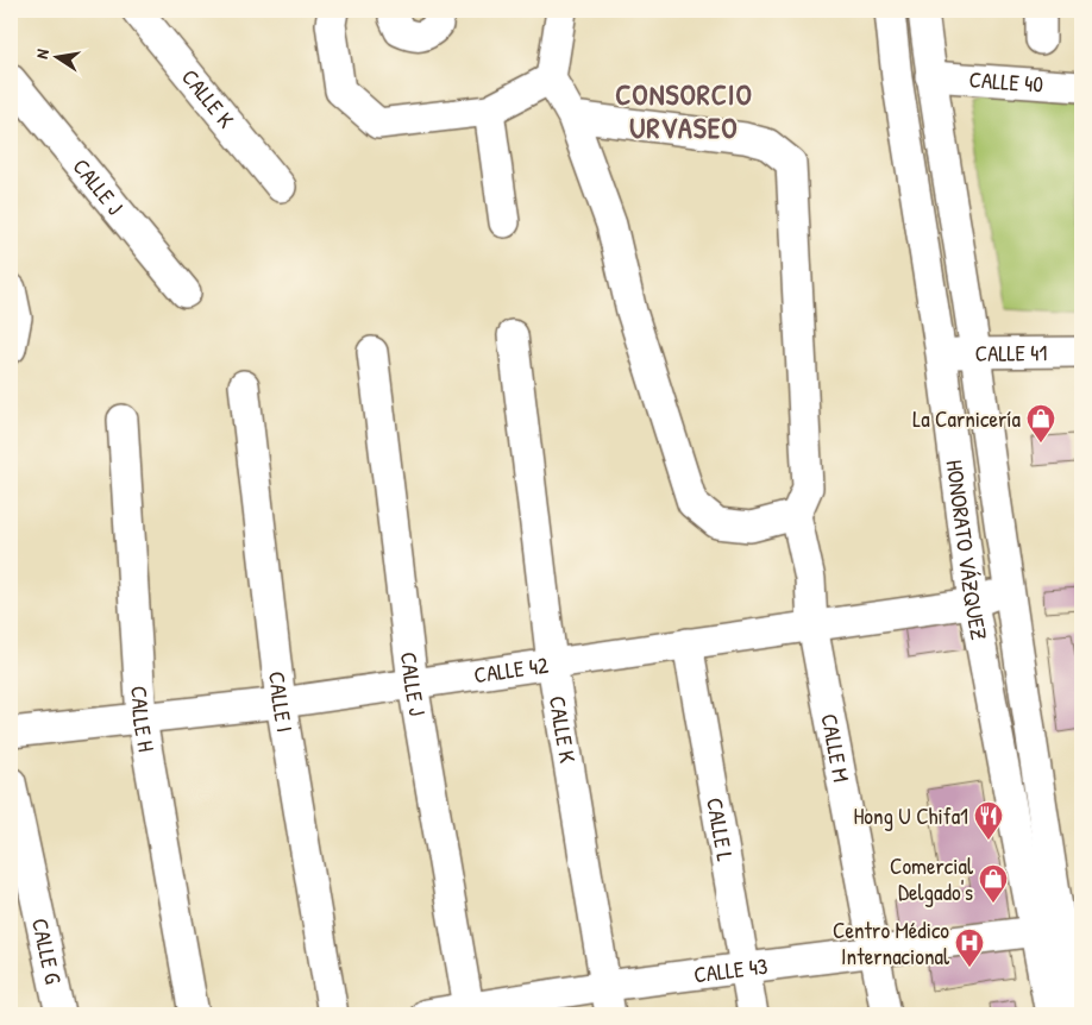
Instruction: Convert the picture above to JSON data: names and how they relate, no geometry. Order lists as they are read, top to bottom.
{
  "streets": {
    "street": [
      "CALLE 40",
      "CALLE K",
      "CALLE J",
      "CALLE 41",
      "HONORATO VÁZQUEZ",
      "CALLE 42",
      "CALLE I",
      "CALLE H",
      "CALLE M",
      "CALLE L",
      "CALLE G",
      "CALLE 43"
    ]
  },
  "crossings": [
    ["CALLE 40", "HONORATO VÁZQUEZ"],
    ["CALLE K", "CALLE 42"],
    ["CALLE K", "CALLE 43"],
    ["CALLE J", "CALLE 42"],
    ["CALLE J", "CALLE 43"],
    ["CALLE 41", "HONORATO VÁZQUEZ"],
    ["HONORATO VÁZQUEZ", "CALLE 42"],
    ["HONORATO VÁZQUEZ", "CALLE 43"],
    ["CALLE 42", "CALLE I"],
    ["CALLE 42", "CALLE H"],
    ["CALLE 42", "CALLE M"],
    ["CALLE 42", "CALLE L"],
    ["CALLE M", "CALLE 43"],
    ["CALLE L", "CALLE 43"]
  ],
  "districts": ["CONSORCIO URVASEO"],
  "places": {
    "shop": ["La Carnicería", "Comercial Delgado's"],
    "restaurant": ["Hong U Chifa1"],
    "hospital": ["Centro Médico Internacional"]
  },
  "north": "left"
}
